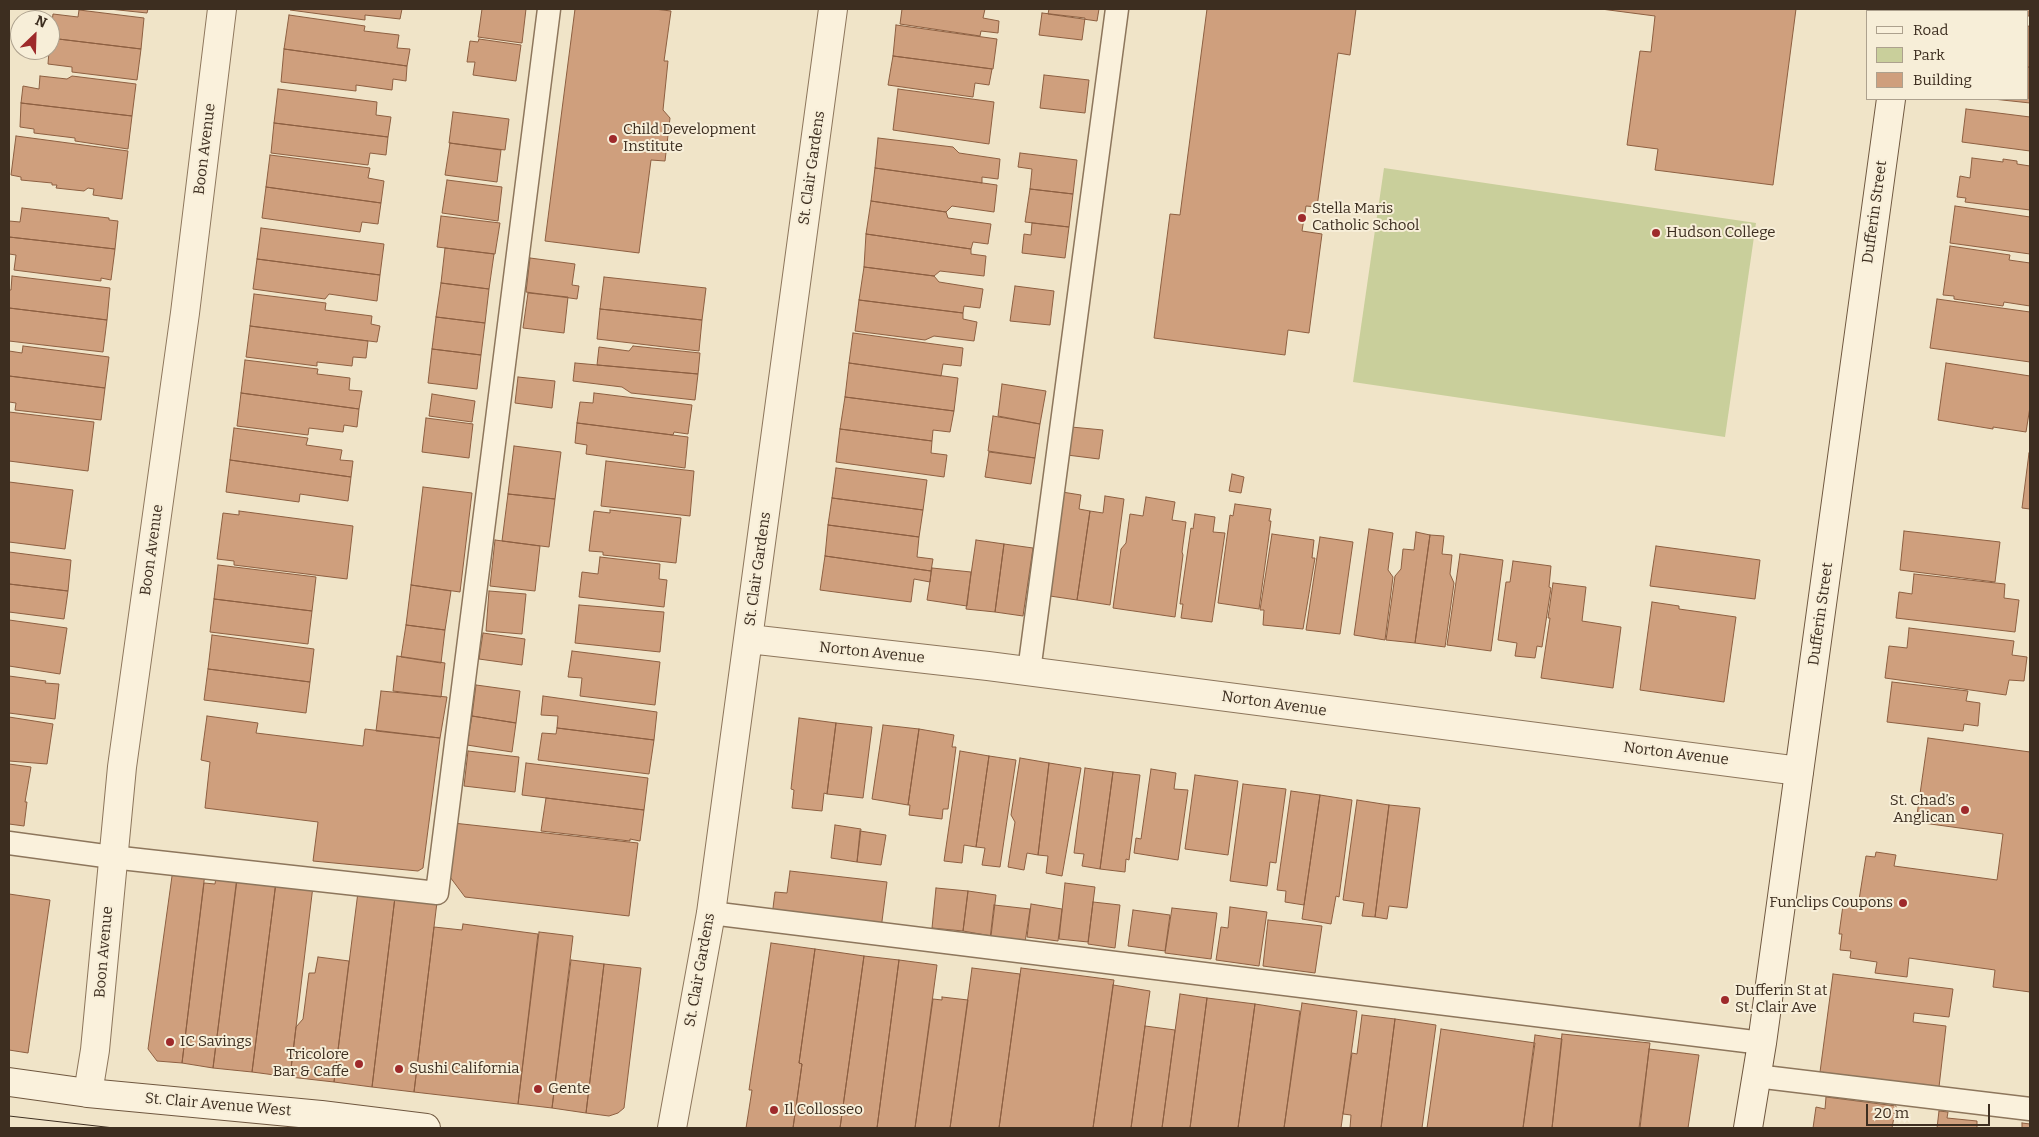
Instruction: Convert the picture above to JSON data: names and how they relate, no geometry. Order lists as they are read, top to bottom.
{
  "streets": {
    "street": [
      "Boon Avenue",
      "St. Clair Gardens",
      "Dufferin Street",
      "Norton Avenue",
      "St. Clair Avenue West"
    ]
  },
  "crossings": [
    ["Boon Avenue", "St. Clair Avenue West"],
    ["St. Clair Gardens", "Norton Avenue"],
    ["Dufferin Street", "Norton Avenue"]
  ],
  "places": [
    "Child Development Institute",
    "Stella Maris Catholic School",
    "Hudson College",
    "St. Chad’s Anglican",
    "Funclips Coupons",
    "Dufferin St at St. Clair Ave",
    "IC Savings",
    "Tricolore Bar & Caffe",
    "Sushi California",
    "Gente",
    "Il Collosseo"
  ],
  "legend": ["Road", "Park", "Building"],
  "scale_bar": "20 m",
  "north": "top right"
}
